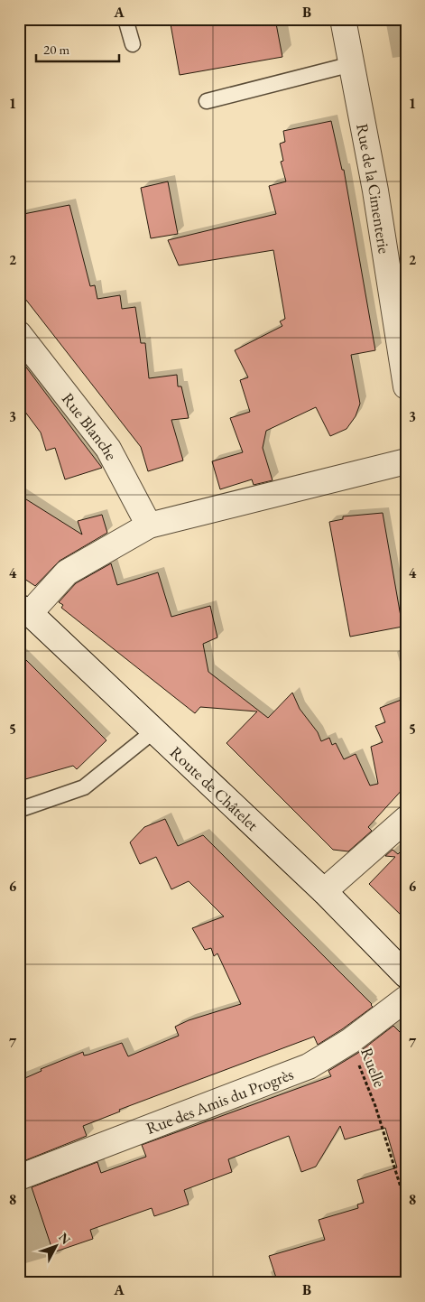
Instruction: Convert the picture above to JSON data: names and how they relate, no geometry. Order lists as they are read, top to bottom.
{
  "streets": {
    "street": [
      "Rue de la Cimenterie",
      "Rue Blanche",
      "Route de Châtelet",
      "Rue des Amis du Progrès"
    ],
    "path": ["Ruelle"]
  },
  "crossings": [
    ["Ruelle", "Rue des Amis du Progrès"]
  ],
  "scale_bar": "20 m",
  "north": "top right",
  "grid": {
    "columns": ["A", "B"],
    "rows": [
      "1",
      "2",
      "3",
      "4",
      "5",
      "6",
      "7",
      "8"
    ]
  }
}
